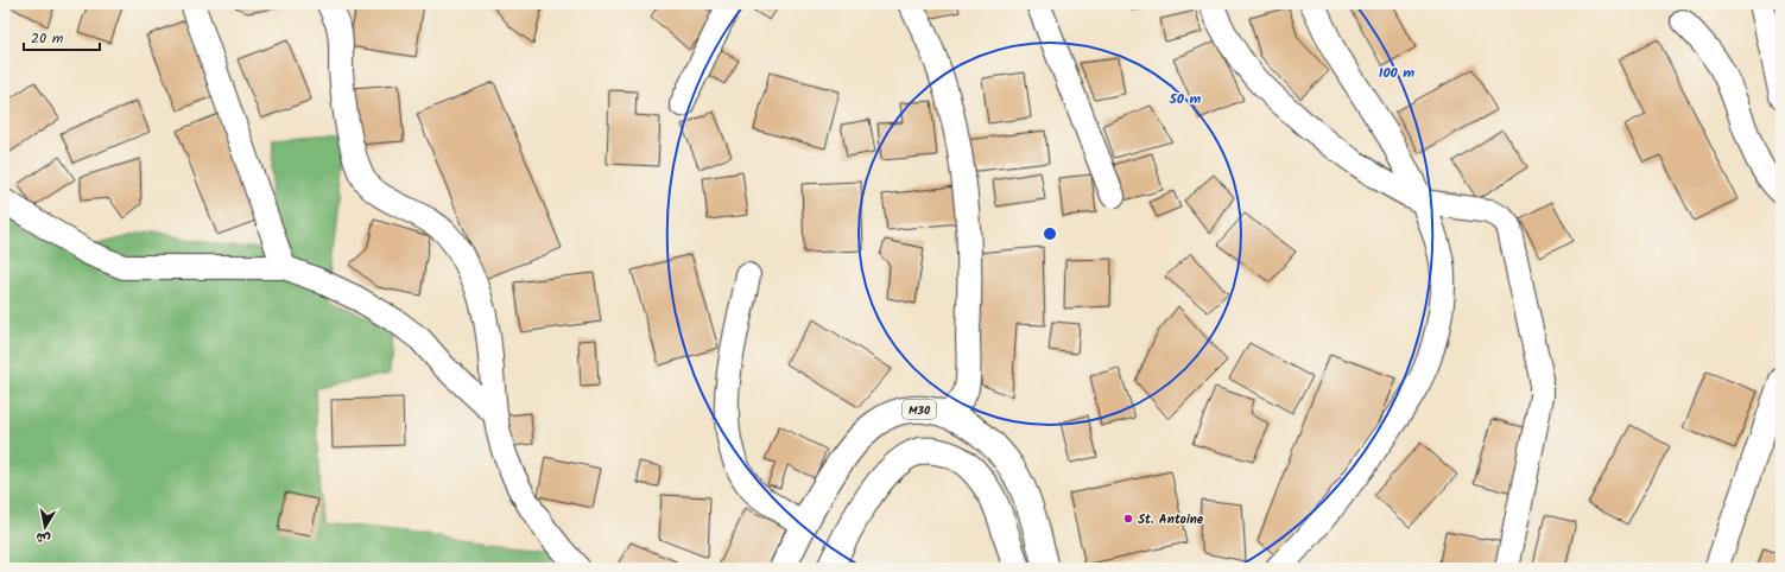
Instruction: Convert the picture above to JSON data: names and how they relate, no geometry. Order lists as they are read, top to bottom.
{
  "streets": {
    "highway": ["M30"]
  },
  "places": ["St. Antoine"],
  "scale_bar": "20 m",
  "north": "bottom",
  "rings": ["100 m", "50 m"]
}
